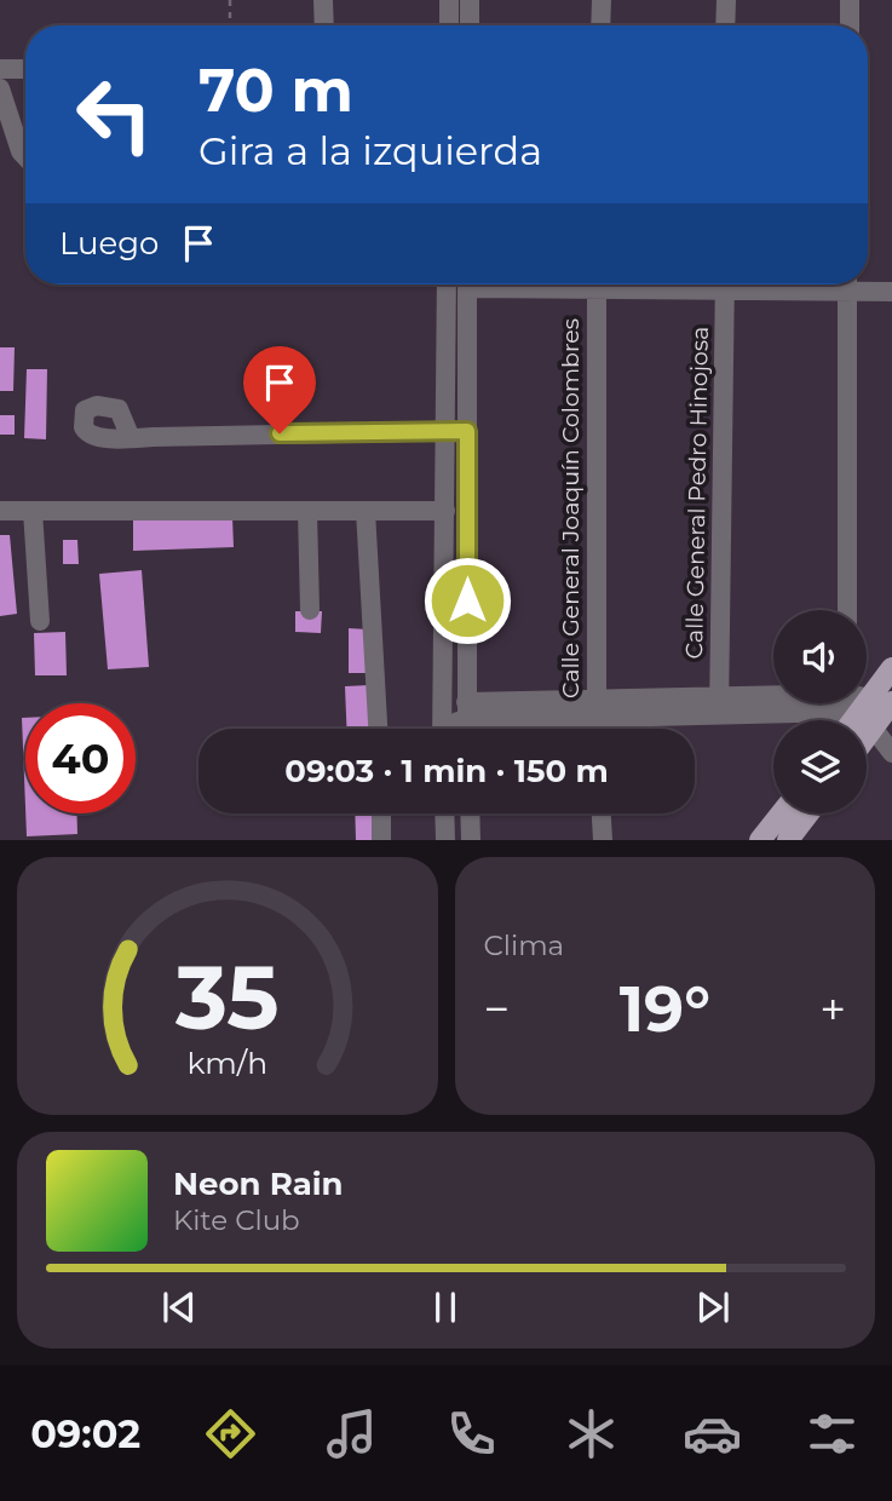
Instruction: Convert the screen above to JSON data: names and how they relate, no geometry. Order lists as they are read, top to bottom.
{
  "streets": {
    "street": ["Calle General Pedro Hinojosa", "Calle General Joaquín Colombres"]
  },
  "page": {
    "turn": ["70 m", "Gira a la izquierda"],
    "then": "Luego",
    "limit": "40",
    "trip": "09:03 · 1 min · 150 m",
    "tile": "Clima",
    "heat": ["−", "19°", "+"],
    "song": ["Neon Rain", "Kite Club"],
    "tabs": "09:02",
    "gauge": ["35", "km/h"]
  }
}
